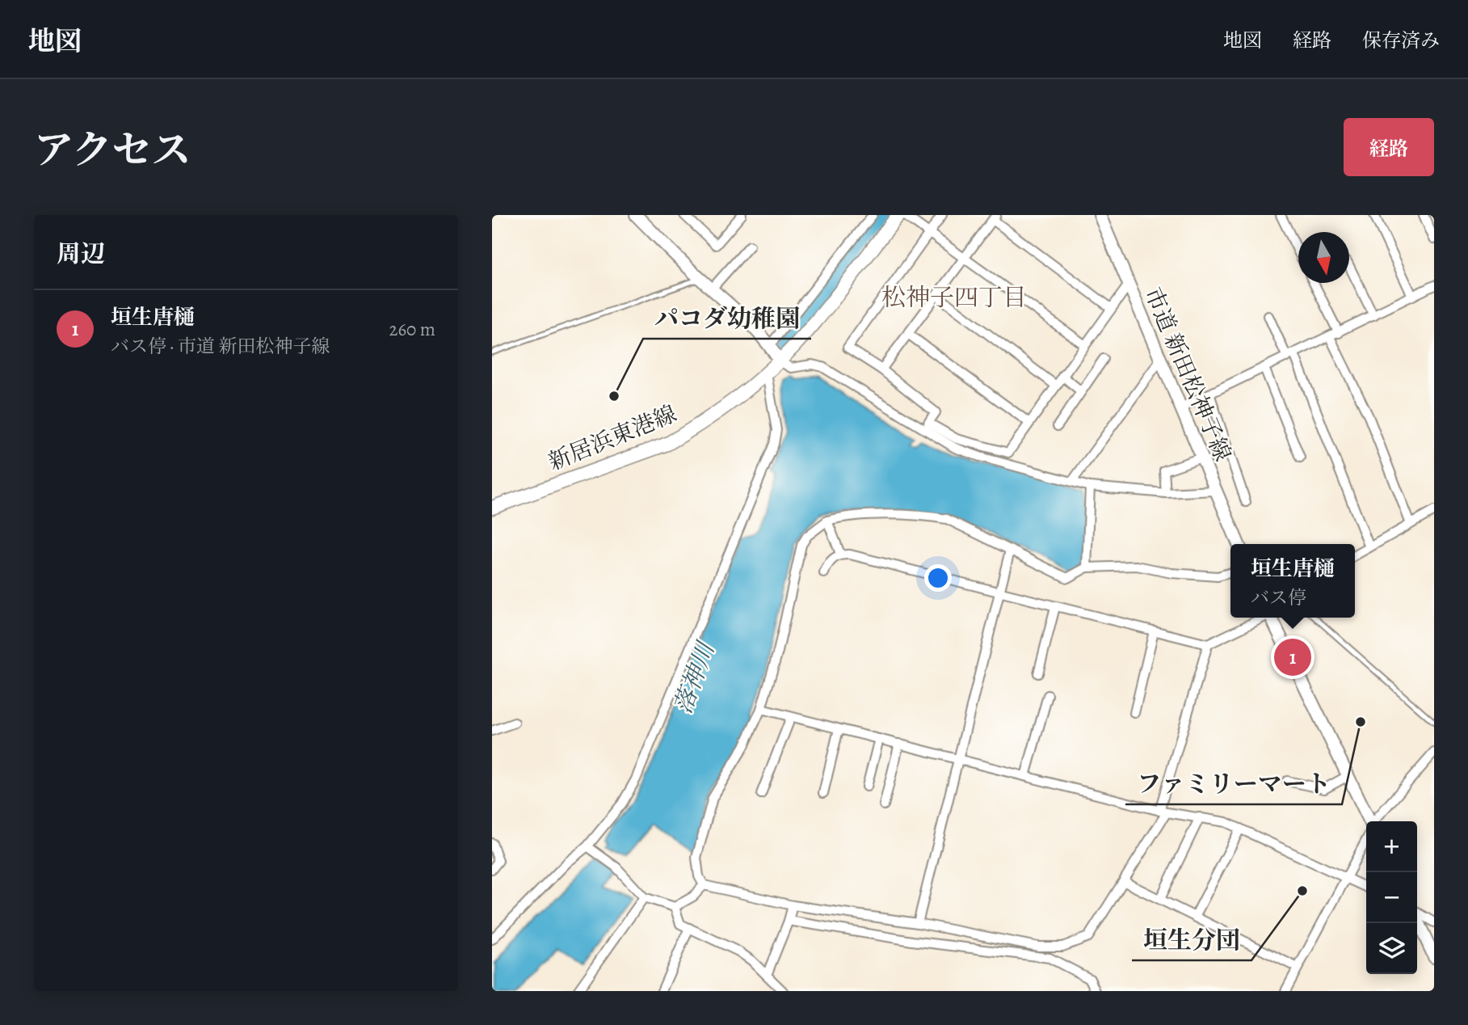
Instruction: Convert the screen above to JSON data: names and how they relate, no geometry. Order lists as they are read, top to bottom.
{
  "streets": {
    "main road": ["新居浜東港線"],
    "street": ["市道 新田松神子線"]
  },
  "districts": ["松神子四丁目"],
  "water": ["落神川"],
  "places": ["パコダ幼稚園", "ファミリーマート", "垣生分団"],
  "north": "bottom",
  "page": {
    "header": "地図",
    "nav": ["地図", "経路", "保存済み"],
    "title": "アクセス",
    "buttons": "経路",
    "heading": "周辺",
    "list": [
      {
        "mark": "1",
        "name": "垣生唐樋",
        "note": "バス停 · 市道 新田松神子線",
        "value": "260 m"
      }
    ],
    "popup": ["垣生唐樋", "バス停"],
    "pins": "1",
    "map_buttons": ["+", "−"]
  }
}
